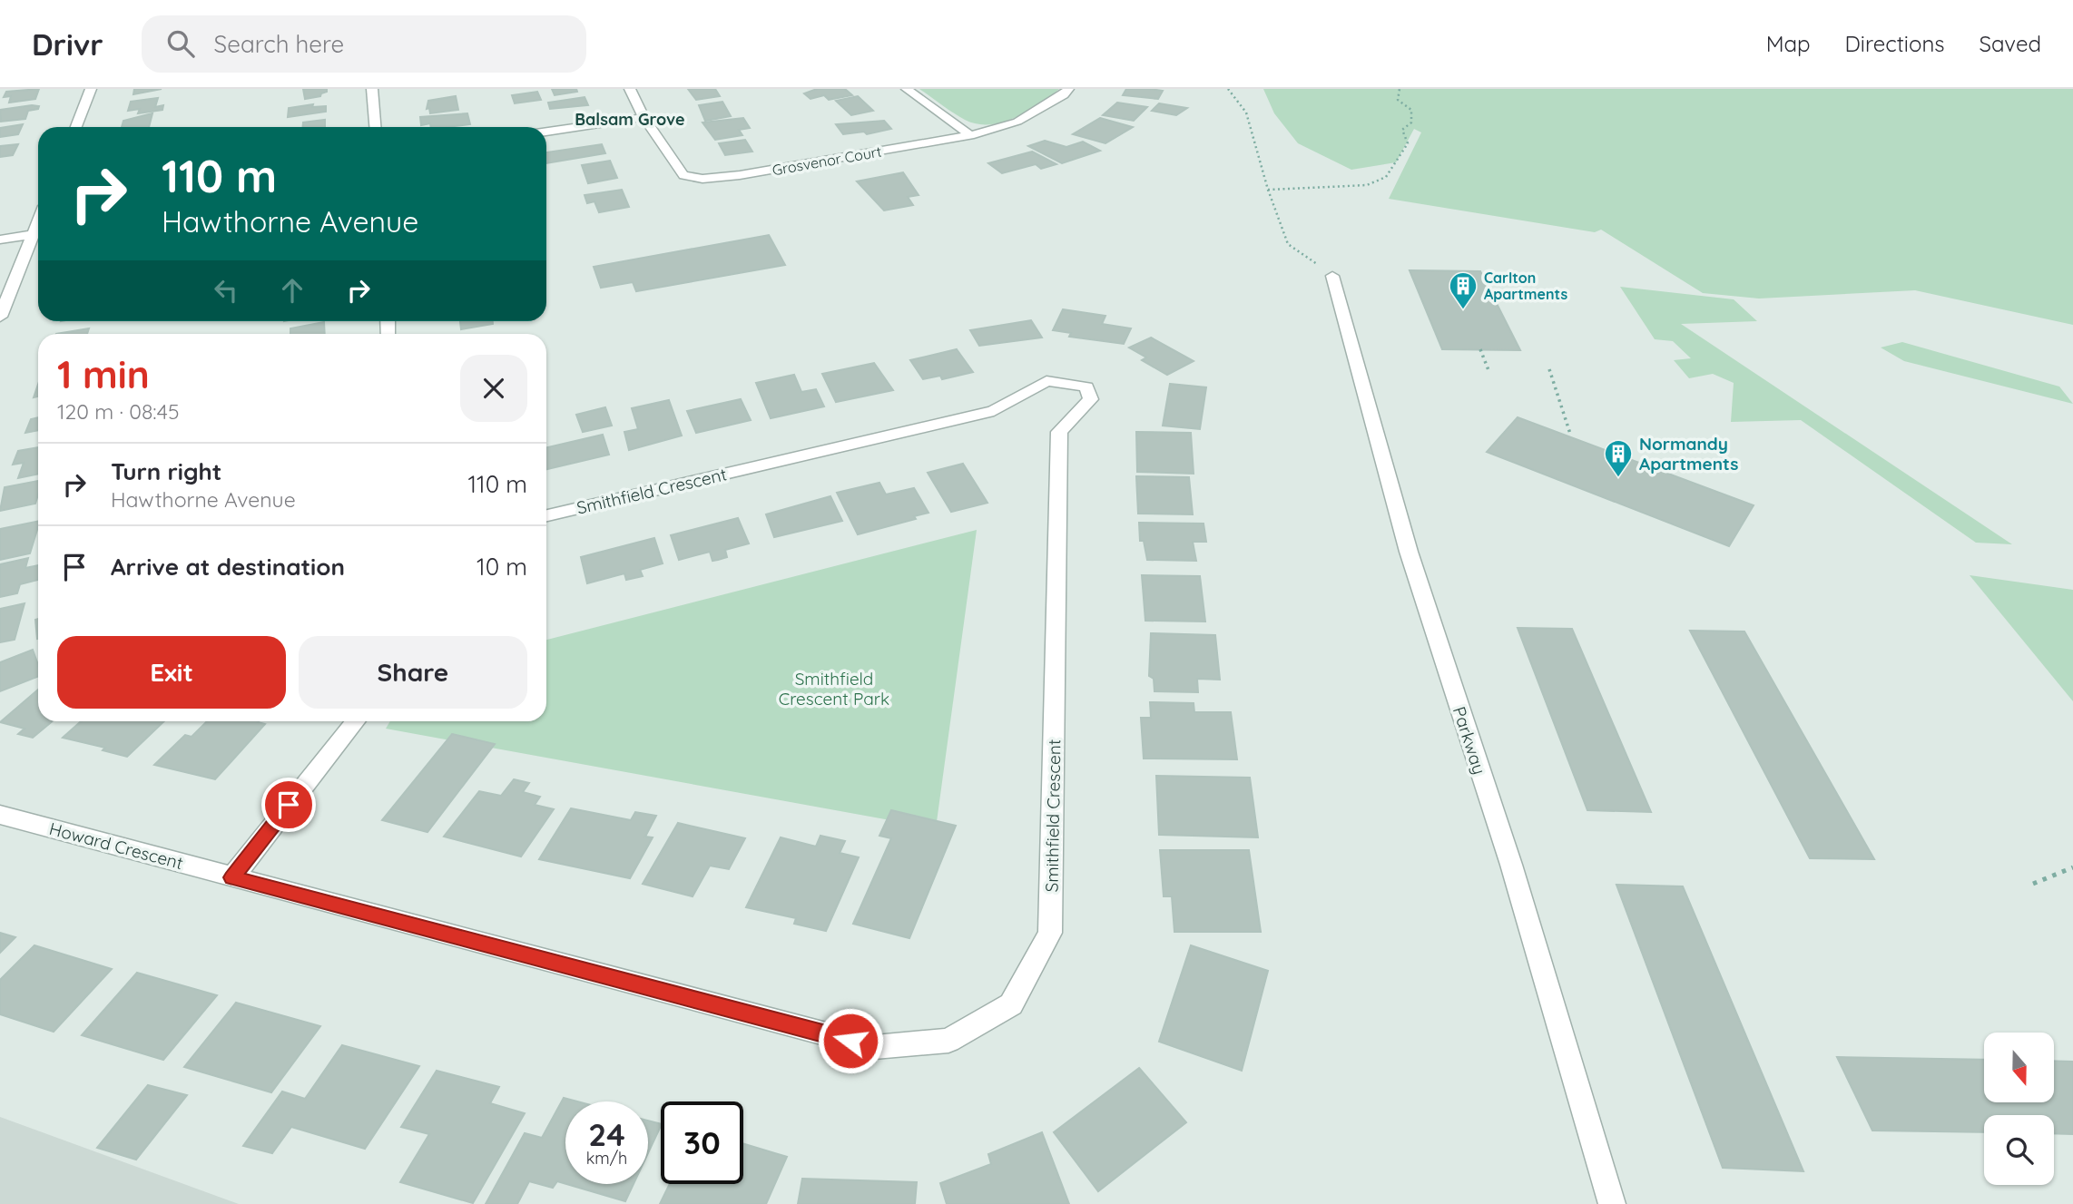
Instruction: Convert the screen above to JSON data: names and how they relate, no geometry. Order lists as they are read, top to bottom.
{
  "streets": {
    "street": [
      "Grosvenor Court",
      "Smithfield Crescent",
      "Parkway",
      "Howard Crescent"
    ]
  },
  "crossings": [
    ["Smithfield Crescent", "Howard Crescent"]
  ],
  "districts": ["Balsam Grove"],
  "parks": ["Smithfield Crescent Park"],
  "places": {
    "building": ["Carlton Apartments", "Normandy Apartments"]
  },
  "north": "bottom",
  "page": {
    "header": "Drivr",
    "search": "Search here",
    "nav": ["Map", "Directions", "Saved"],
    "turn": ["110 m", "Hawthorne Avenue"],
    "heading": ["1 min", "120 m · 08:45"],
    "list": [
      {
        "name": "Turn right",
        "note": "Hawthorne Avenue",
        "value": "110 m"
      },
      {
        "name": "Arrive at destination",
        "value": "10 m"
      }
    ],
    "buttons": ["Exit", "Share"],
    "speed": "24 km/h",
    "limit": "30"
  }
}
